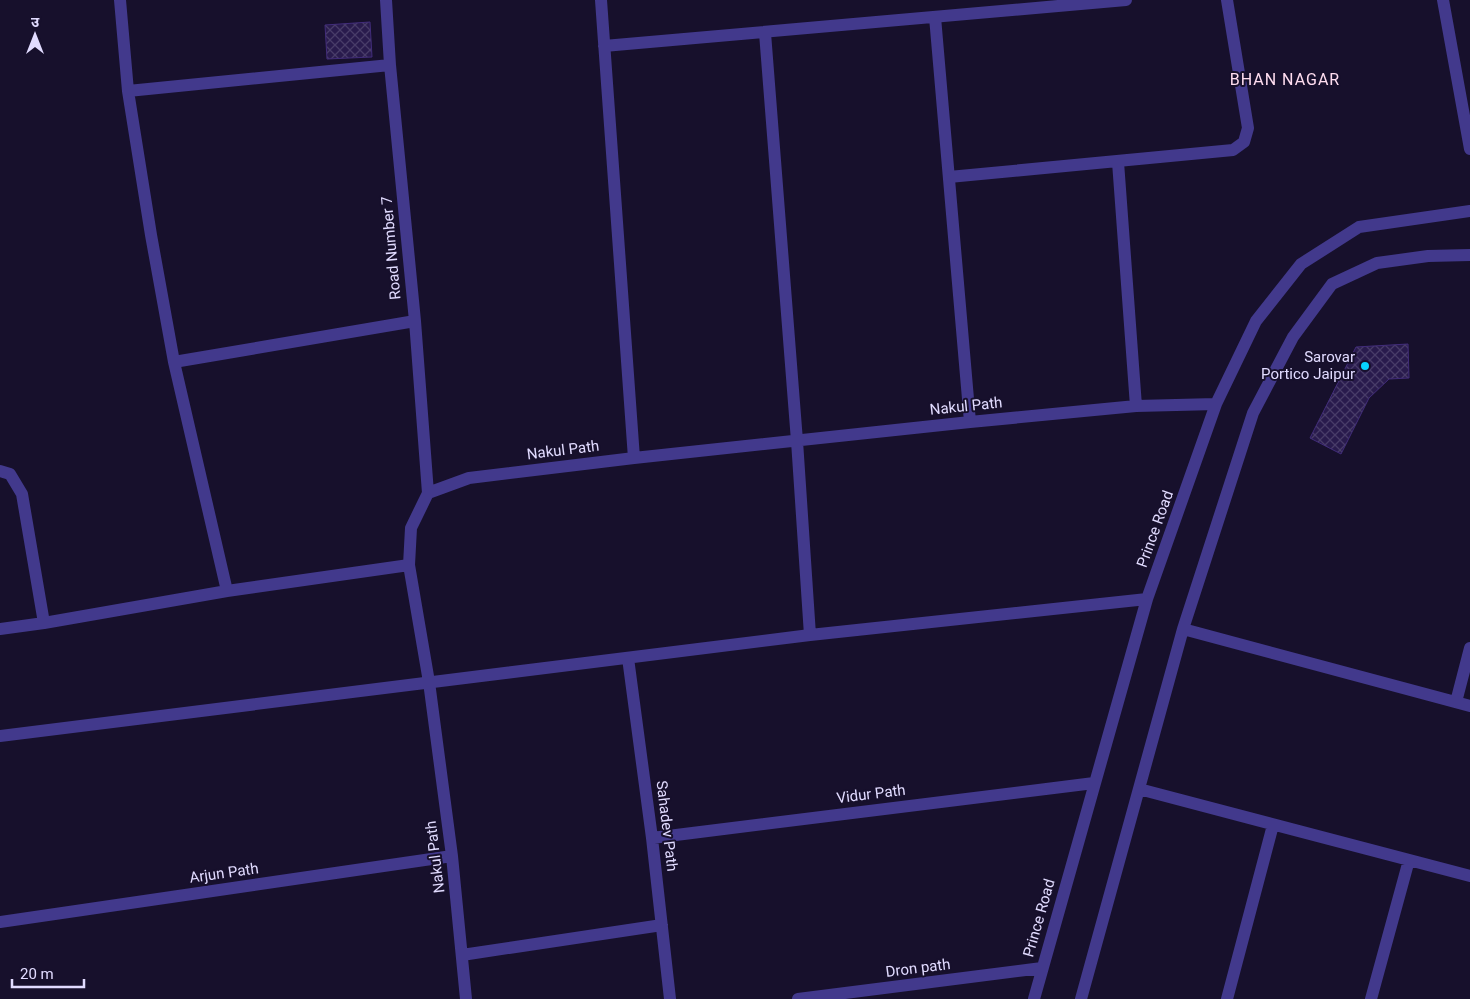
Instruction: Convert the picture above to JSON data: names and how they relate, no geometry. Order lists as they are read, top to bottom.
{
  "streets": {
    "street": [
      "Road Number 7",
      "Nakul Path",
      "Prince Road",
      "Vidur Path",
      "Sahadev Path",
      "Arjun Path",
      "Dron path"
    ]
  },
  "crossings": [
    ["Road Number 7", "Nakul Path"],
    ["Nakul Path", "Prince Road"],
    ["Nakul Path", "Arjun Path"],
    ["Prince Road", "Vidur Path"],
    ["Prince Road", "Dron path"],
    ["Vidur Path", "Sahadev Path"]
  ],
  "districts": ["BHAN NAGAR"],
  "places": ["Sarovar Portico Jaipur"],
  "scale_bar": "20 m",
  "north": "top"
}
